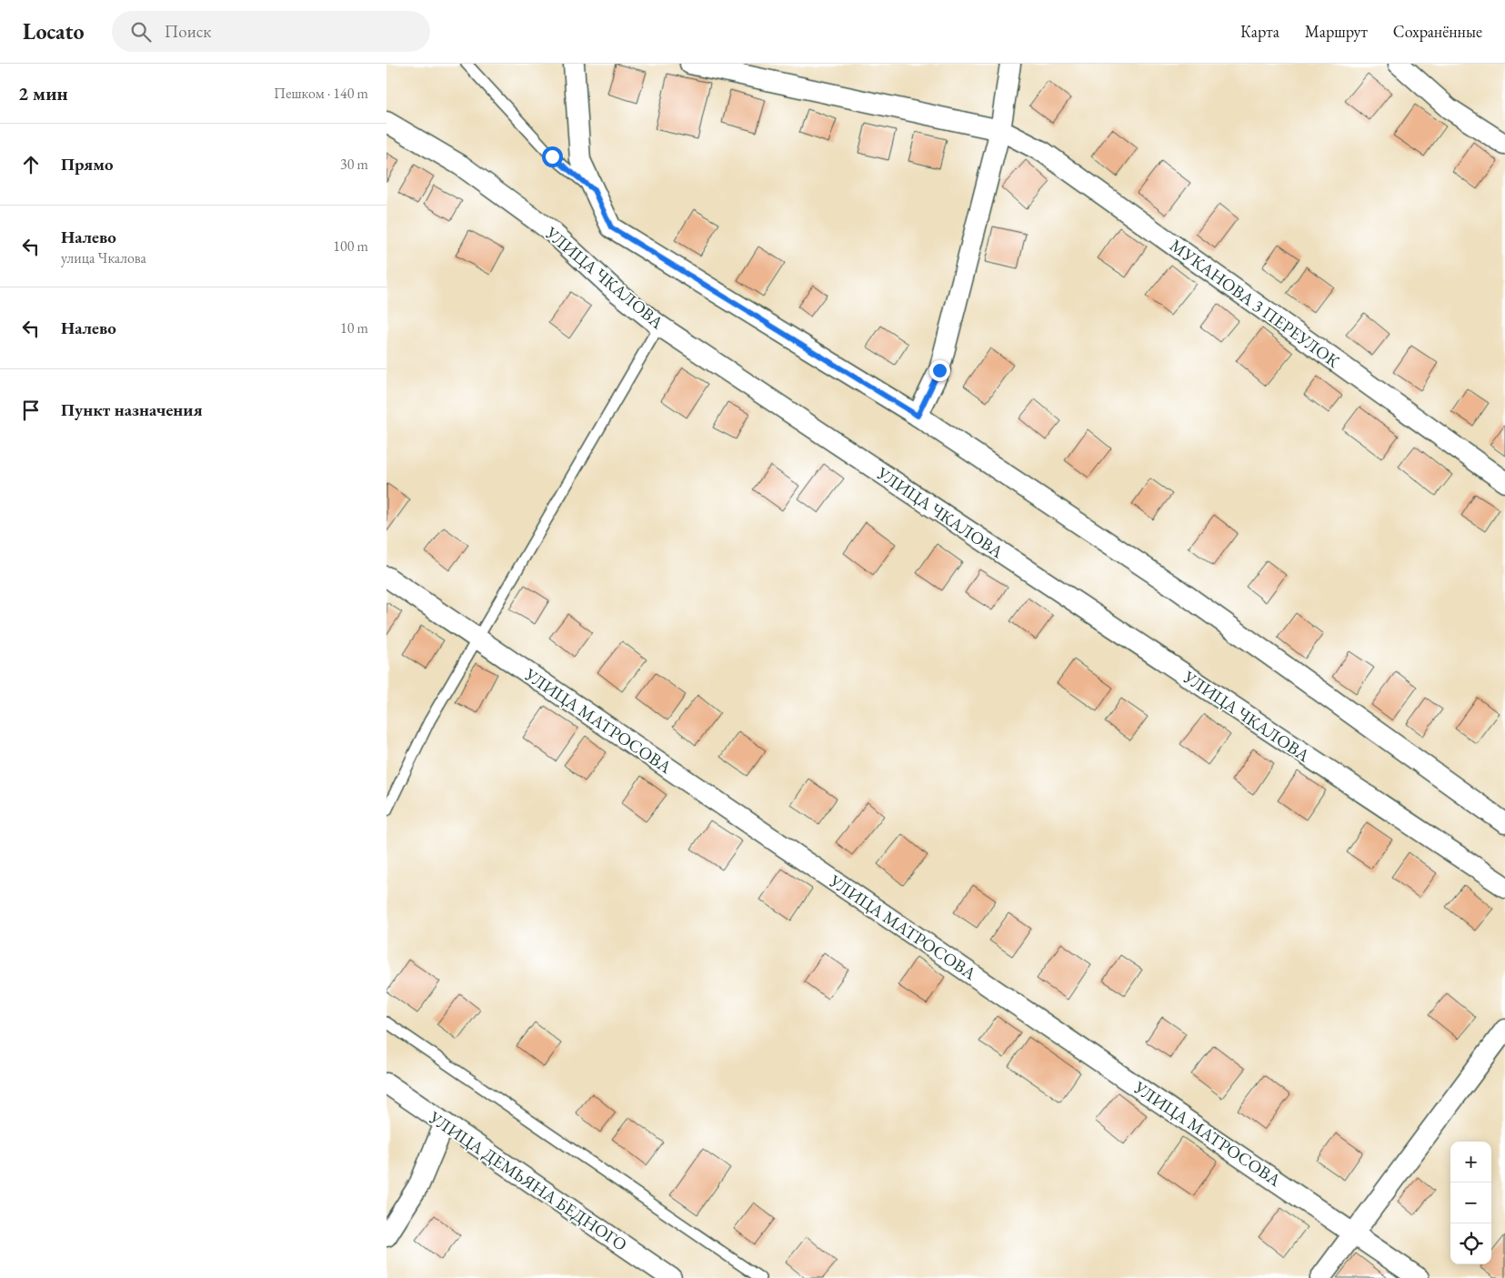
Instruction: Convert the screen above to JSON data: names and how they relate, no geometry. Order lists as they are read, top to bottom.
{
  "streets": {
    "street": [
      "УЛИЦА ЧКАЛОВА",
      "МУКАНОВА 3 ПЕРЕУЛОК",
      "УЛИЦА МАТРОСОВА",
      "УЛИЦА ДЕМЬЯНА БЕДНОГО"
    ]
  },
  "page": {
    "header": "Locato",
    "search": "Поиск",
    "nav": ["Карта", "Маршрут", "Сохранённые"],
    "heading": ["2 мин", "Пешком · 140 m"],
    "list": [
      ["Прямо", "30 m"],
      ["Налево", "улица Чкалова", "100 m"],
      ["Налево", "10 m"],
      "Пункт назначения"
    ],
    "map_buttons": ["+", "−"]
  }
}
